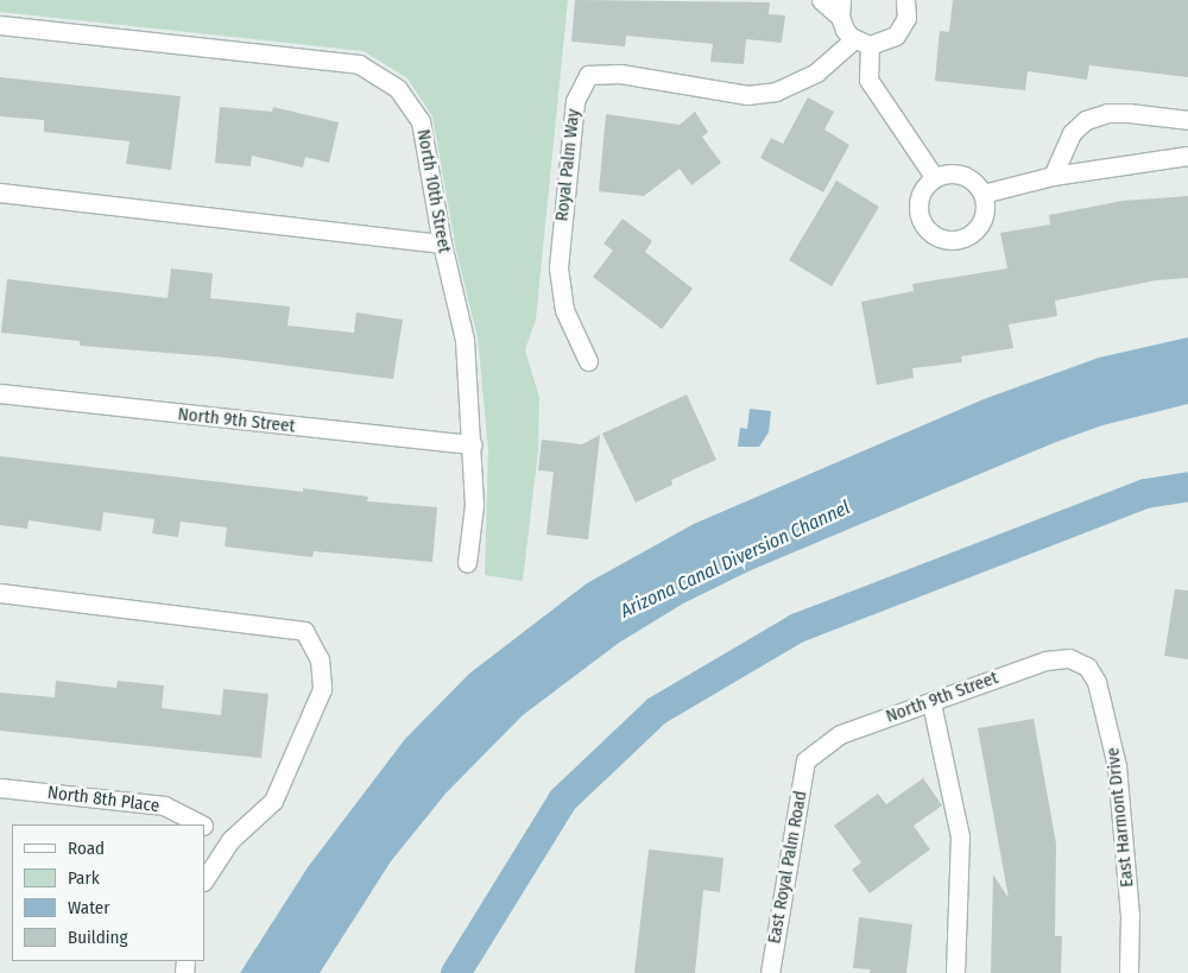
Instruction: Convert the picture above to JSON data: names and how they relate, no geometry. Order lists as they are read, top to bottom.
{
  "streets": {
    "street": [
      "Royal Palm Way",
      "North 10th Street",
      "North 9th Street",
      "North 8th Place",
      "East Harmont Drive",
      "East Royal Palm Road"
    ]
  },
  "crossings": [
    ["North 10th Street", "North 9th Street"],
    ["North 9th Street", "East Harmont Drive"],
    ["North 9th Street", "East Royal Palm Road"]
  ],
  "water": ["Arizona Canal Diversion Channel"],
  "legend": [
    "Road",
    "Park",
    "Water",
    "Building"
  ]
}
